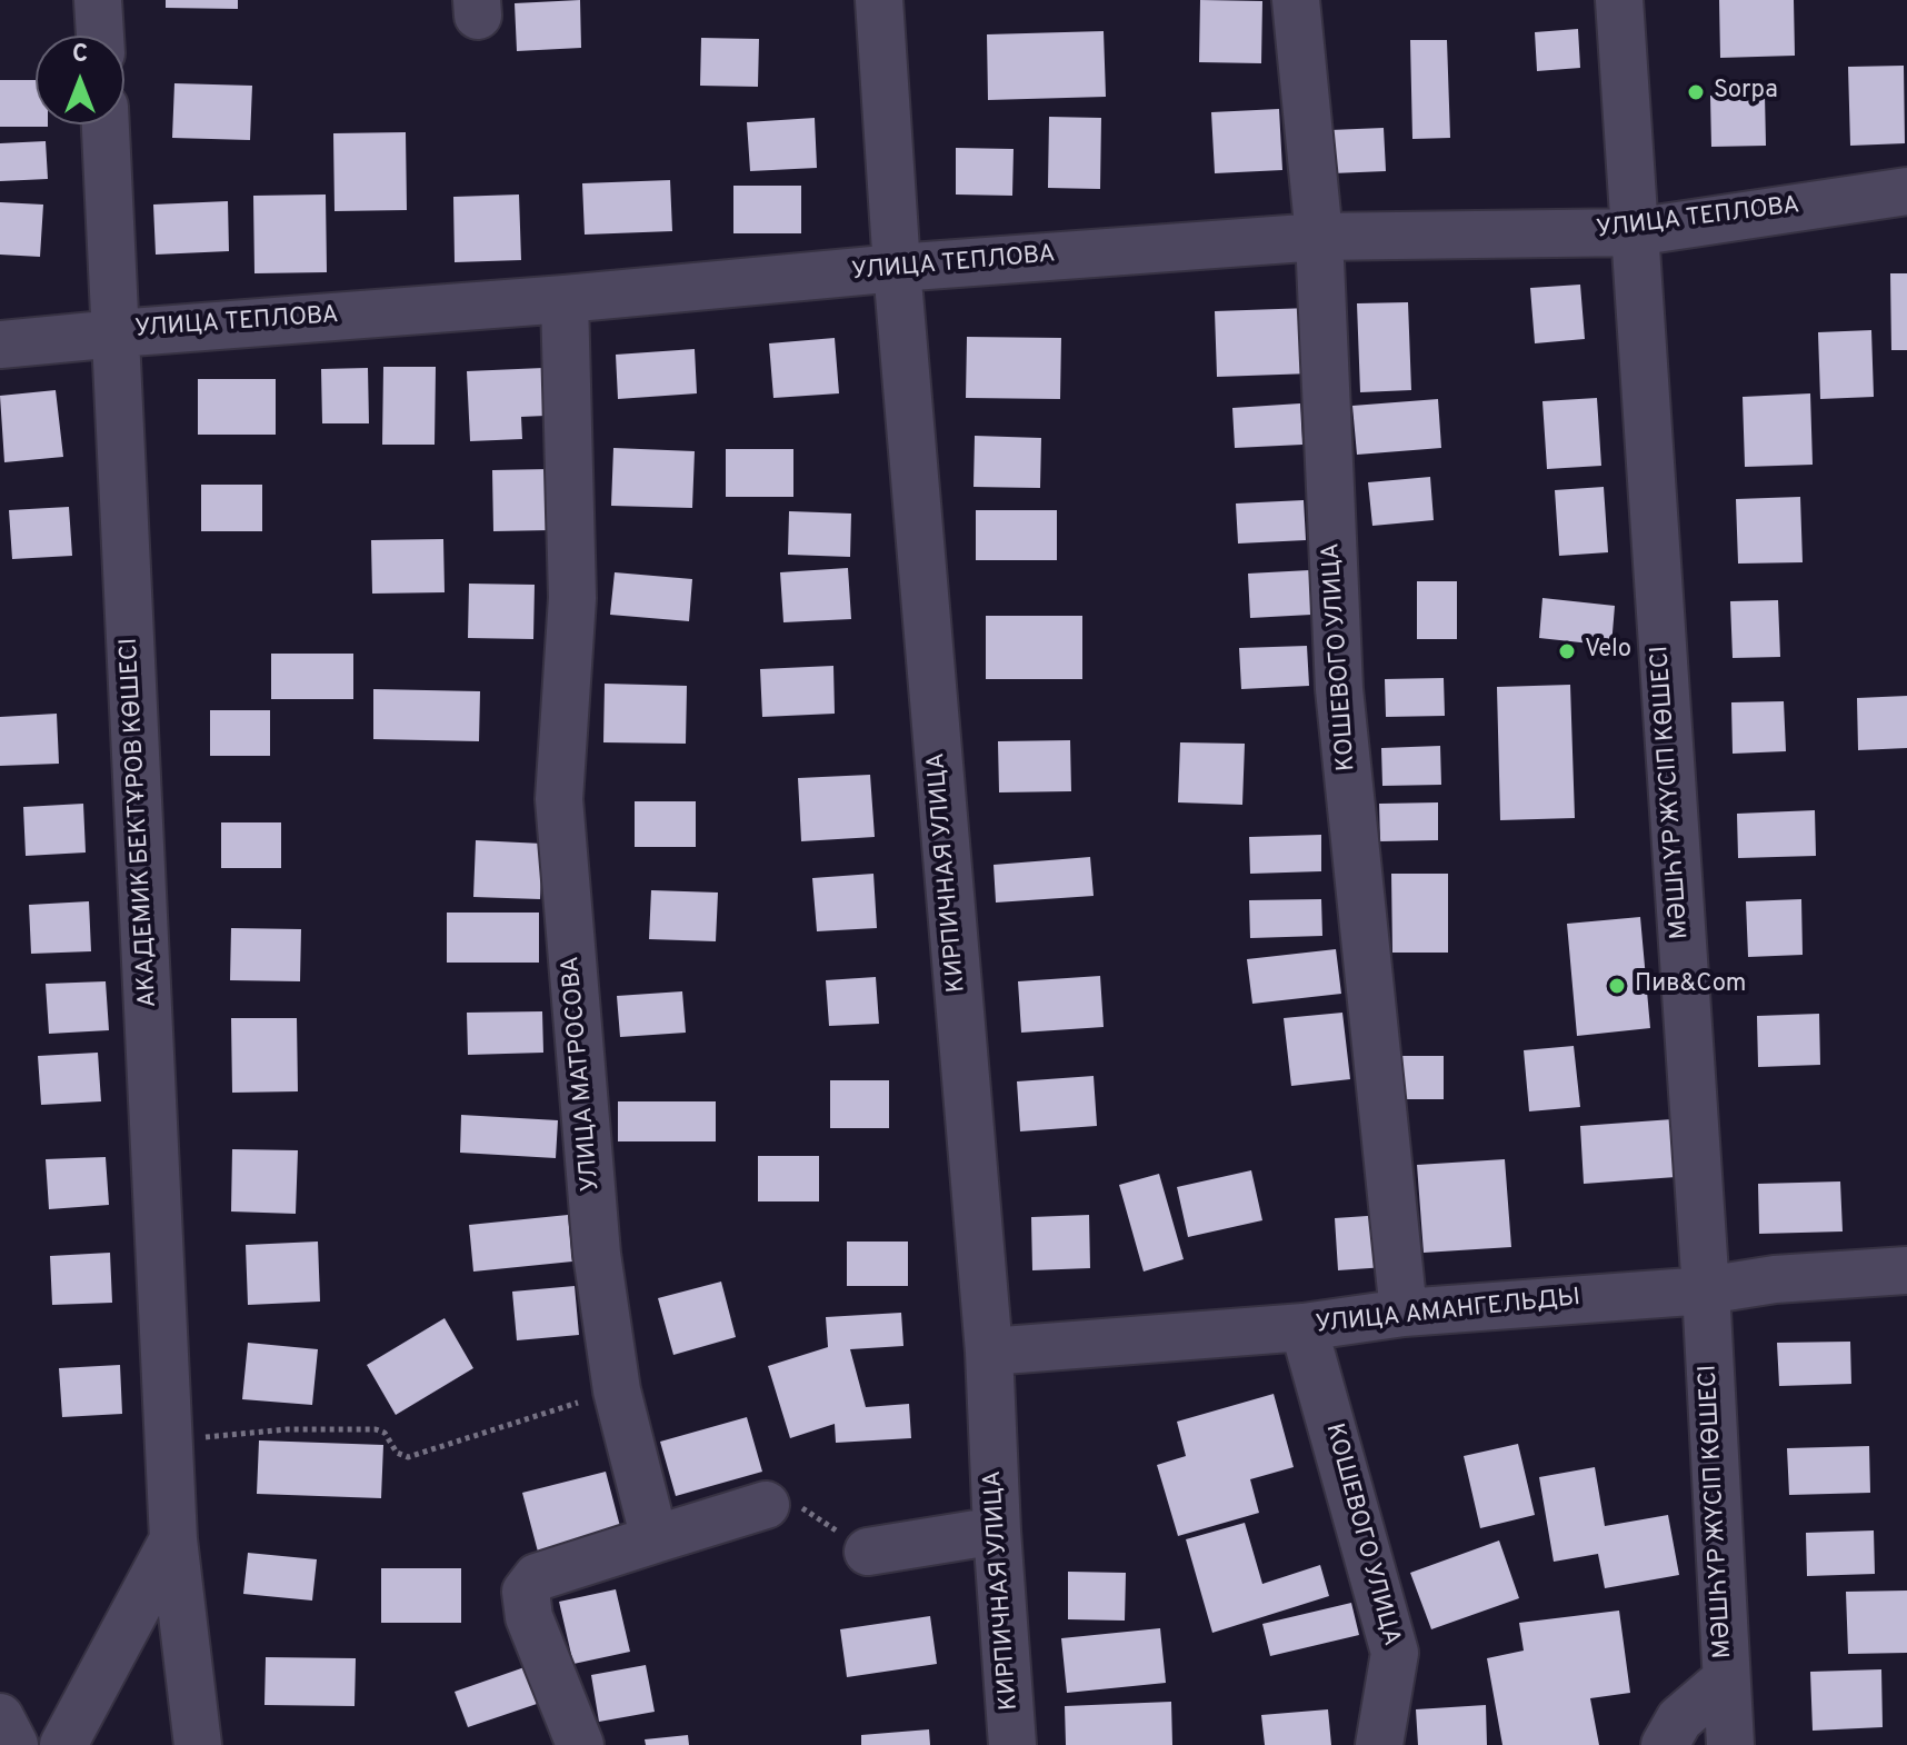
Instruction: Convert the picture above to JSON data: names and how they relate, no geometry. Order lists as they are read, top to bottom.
{
  "streets": {
    "street": [
      "УЛИЦА ТЕПЛОВА",
      "КОШЕВОГО УЛИЦА",
      "МӘШҺҮР ЖҮСІП КӨШЕСІ",
      "АКАДЕМИК БЕКТҰРОВ КӨШЕСІ",
      "КИРПИЧНАЯ УЛИЦА",
      "УЛИЦА МАТРОСОВА",
      "УЛИЦА АМАНГЕЛЬДЫ"
    ]
  },
  "crossings": [
    ["УЛИЦА ТЕПЛОВА", "КОШЕВОГО УЛИЦА"],
    ["УЛИЦА ТЕПЛОВА", "МӘШҺҮР ЖҮСІП КӨШЕСІ"],
    ["УЛИЦА ТЕПЛОВА", "АКАДЕМИК БЕКТҰРОВ КӨШЕСІ"],
    ["УЛИЦА ТЕПЛОВА", "КИРПИЧНАЯ УЛИЦА"],
    ["УЛИЦА ТЕПЛОВА", "УЛИЦА МАТРОСОВА"],
    ["КОШЕВОГО УЛИЦА", "УЛИЦА АМАНГЕЛЬДЫ"],
    ["МӘШҺҮР ЖҮСІП КӨШЕСІ", "УЛИЦА АМАНГЕЛЬДЫ"],
    ["КИРПИЧНАЯ УЛИЦА", "УЛИЦА АМАНГЕЛЬДЫ"]
  ],
  "places": ["Sorpa", "Velo", "Пив&Com"],
  "north": "top"
}
